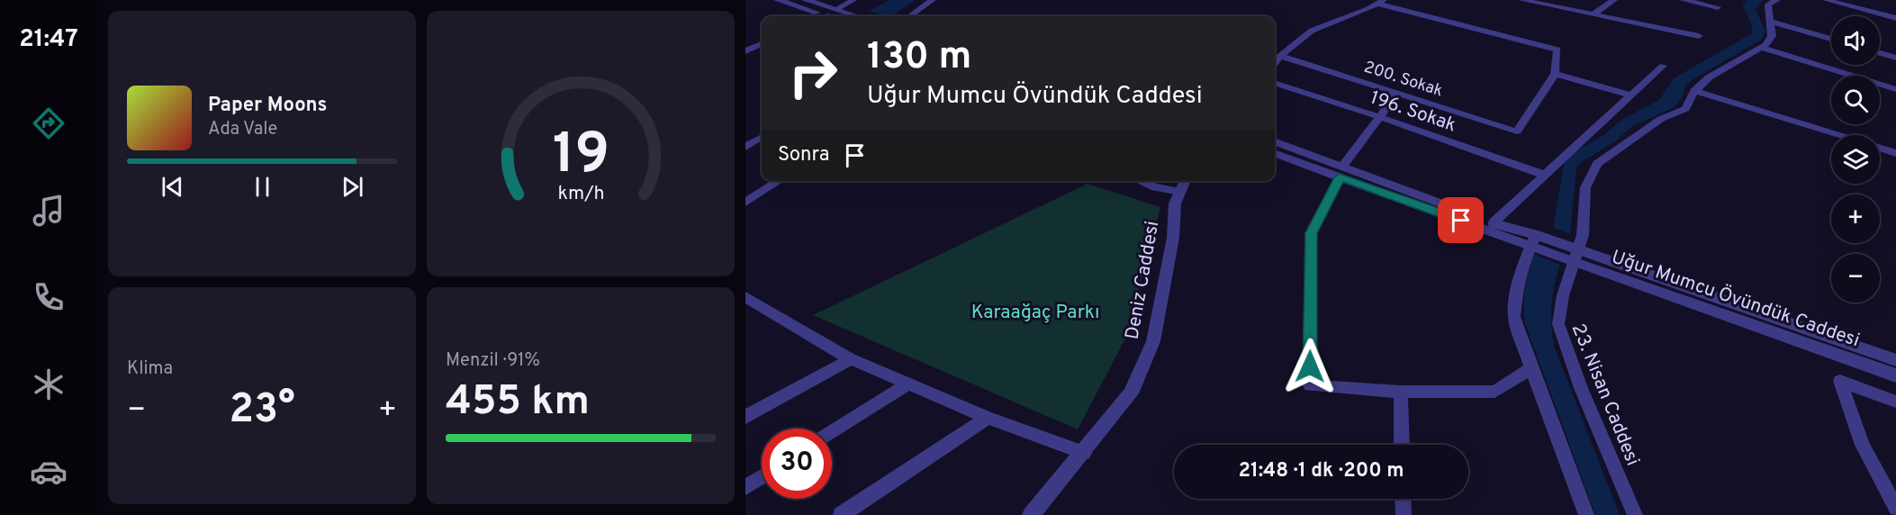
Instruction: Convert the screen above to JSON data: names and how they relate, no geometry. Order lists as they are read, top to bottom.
{
  "streets": {
    "street": [
      "200. Sokak",
      "196. Sokak",
      "Deniz Caddesi",
      "Uğur Mumcu Övündük Caddesi",
      "23. Nisan Caddesi"
    ]
  },
  "crossings": [
    ["Uğur Mumcu Övündük Caddesi", "23. Nisan Caddesi"]
  ],
  "parks": ["Karaağaç Parkı"],
  "page": {
    "tabs": "21:47",
    "map_buttons": ["+", "−"],
    "turn": ["130 m", "Uğur Mumcu Övündük Caddesi"],
    "song": ["Paper Moons", "Ada Vale"],
    "then": "Sonra",
    "tile": [
      "Klima",
      ["Menzil · 91%", "455 km"]
    ],
    "heat": ["−", "23°", "+"],
    "limit": "30",
    "trip": "21:48 · 1 dk · 200 m",
    "gauge": ["19", "km/h"]
  }
}
